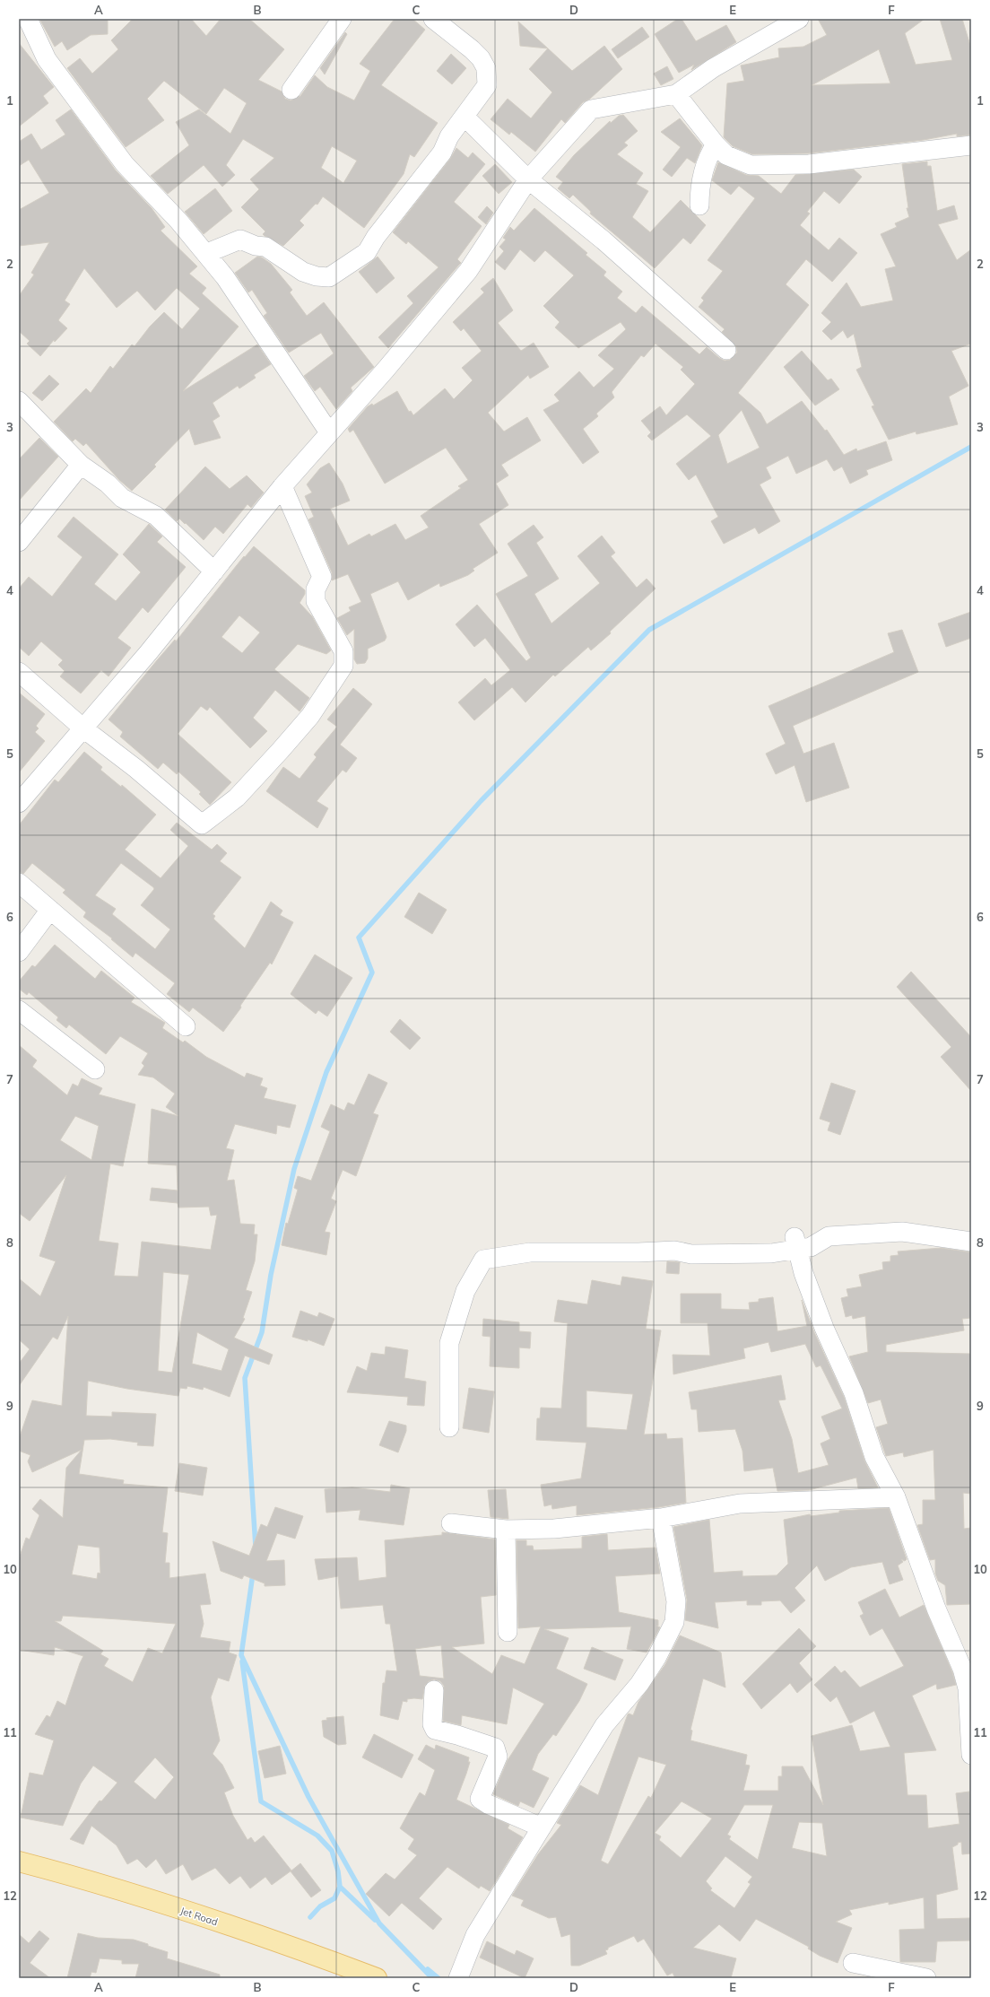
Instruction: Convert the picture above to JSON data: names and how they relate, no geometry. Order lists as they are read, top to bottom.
{
  "streets": {
    "main road": ["Jet Road"]
  },
  "grid": {
    "columns": [
      "A",
      "B",
      "C",
      "D",
      "E",
      "F"
    ],
    "rows": [
      "1",
      "2",
      "3",
      "4",
      "5",
      "6",
      "7",
      "8",
      "9",
      "10",
      "11",
      "12"
    ]
  }
}
